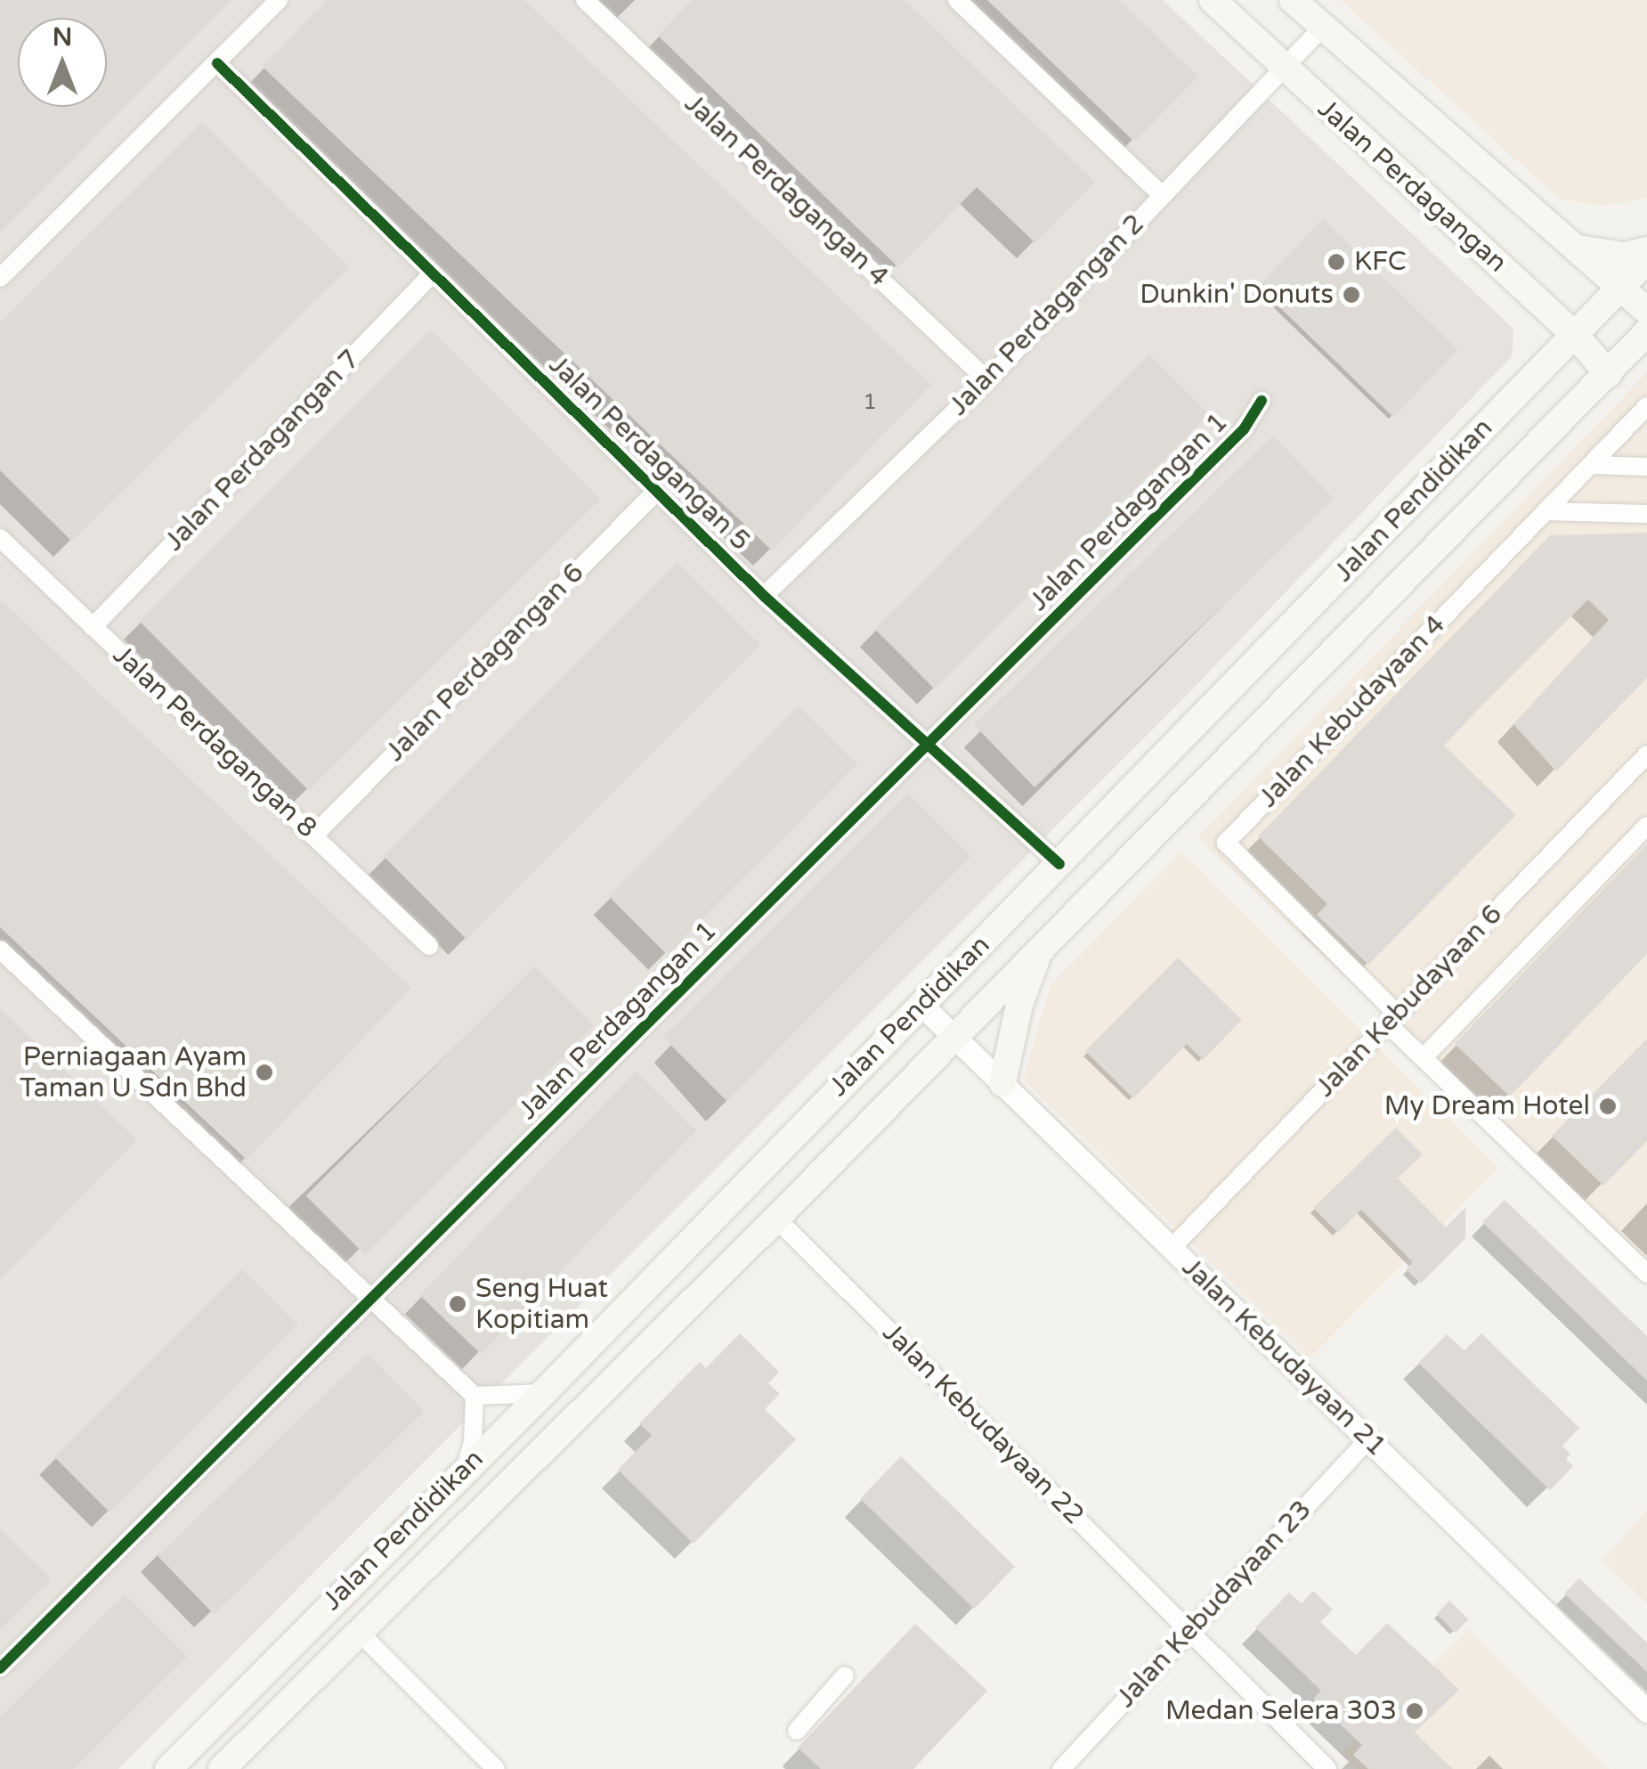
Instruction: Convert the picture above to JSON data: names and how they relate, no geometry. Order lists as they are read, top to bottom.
{
  "streets": {
    "main road": ["Jalan Perdagangan", "Jalan Pendidikan"],
    "street": [
      "Jalan Perdagangan 4",
      "Jalan Perdagangan 2",
      "Jalan Perdagangan 7",
      "Jalan Perdagangan 5",
      "Jalan Perdagangan 1",
      "Jalan Perdagangan 6",
      "Jalan Kebudayaan 4",
      "Jalan Perdagangan 8",
      "Jalan Kebudayaan 6",
      "Jalan Kebudayaan 21",
      "Jalan Kebudayaan 22",
      "Jalan Kebudayaan 23"
    ]
  },
  "crossings": [
    ["Jalan Perdagangan", "Jalan Perdagangan 2"],
    ["Jalan Perdagangan", "Jalan Pendidikan"],
    ["Jalan Perdagangan 4", "Jalan Perdagangan 2"],
    ["Jalan Perdagangan 2", "Jalan Perdagangan 5"],
    ["Jalan Perdagangan 7", "Jalan Perdagangan 5"],
    ["Jalan Perdagangan 7", "Jalan Perdagangan 8"],
    ["Jalan Perdagangan 5", "Jalan Pendidikan"],
    ["Jalan Perdagangan 5", "Jalan Perdagangan 1"],
    ["Jalan Perdagangan 5", "Jalan Perdagangan 6"],
    ["Jalan Pendidikan", "Jalan Kebudayaan 21"],
    ["Jalan Pendidikan", "Jalan Kebudayaan 22"],
    ["Jalan Perdagangan 6", "Jalan Perdagangan 8"],
    ["Jalan Kebudayaan 4", "Jalan Kebudayaan 6"],
    ["Jalan Kebudayaan 6", "Jalan Kebudayaan 21"],
    ["Jalan Kebudayaan 21", "Jalan Kebudayaan 23"],
    ["Jalan Kebudayaan 22", "Jalan Kebudayaan 23"]
  ],
  "places": [
    "KFC",
    "Dunkin' Donuts",
    "Perniagaan Ayam Taman U Sdn Bhd",
    "My Dream Hotel",
    "Seng Huat Kopitiam",
    "Medan Selera 303"
  ],
  "house_numbers": ["1"],
  "north": "top"
}
